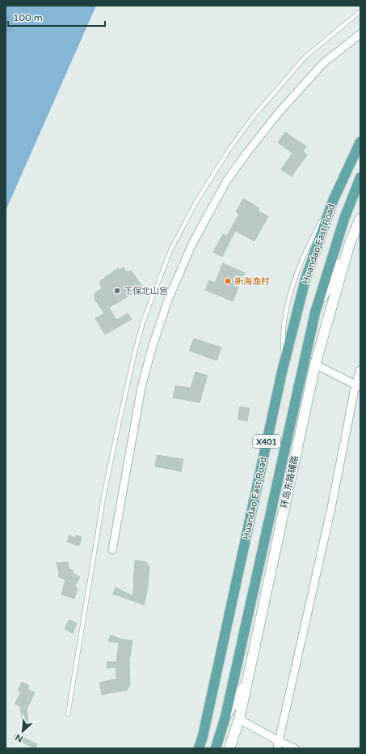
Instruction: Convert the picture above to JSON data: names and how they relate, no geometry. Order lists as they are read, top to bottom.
{
  "streets": {
    "main road": ["Huandao East Road", "X401"],
    "street": ["环岛东路辅路"]
  },
  "places": ["新海渔村", "下保北山宫"],
  "scale_bar": "100 m",
  "north": "bottom left"
}
